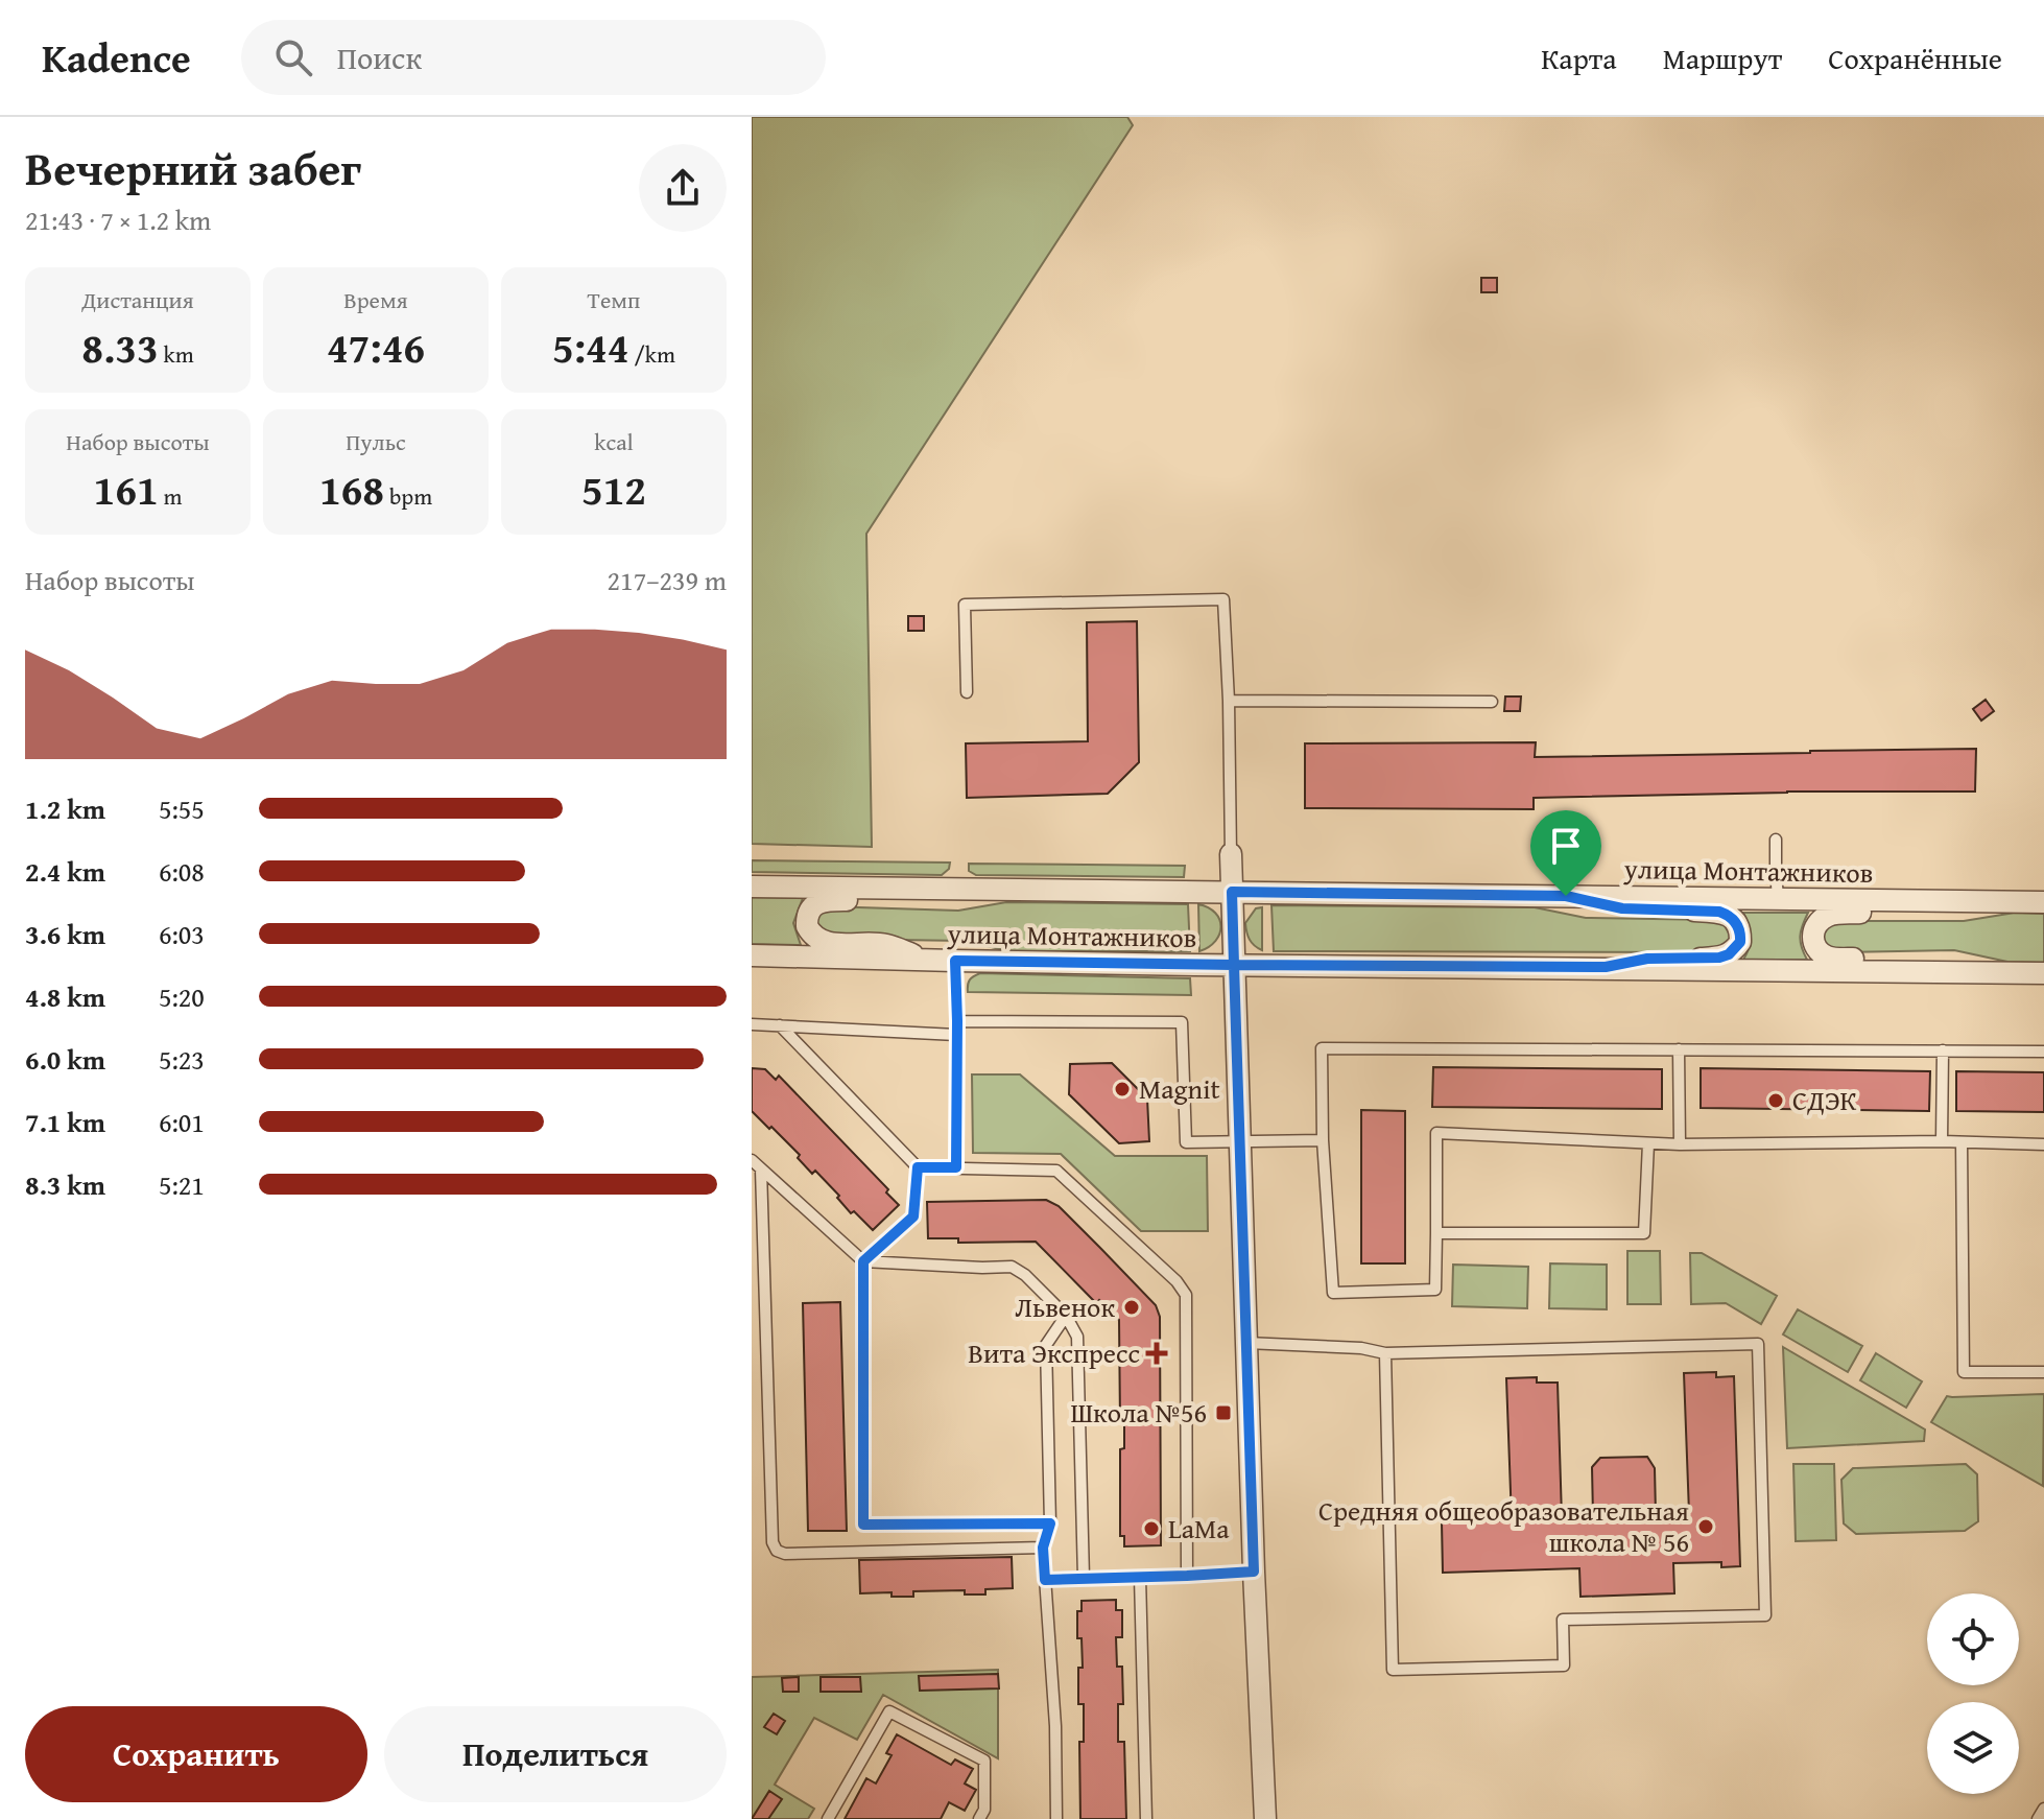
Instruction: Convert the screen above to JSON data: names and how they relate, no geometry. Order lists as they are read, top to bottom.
{
  "streets": {
    "street": ["улица Монтажников"]
  },
  "places": {
    "other": [
      "Magnit",
      "СДЭК",
      "Львенок",
      "Средняя общеобразовательная школа № 56",
      "LaMa"
    ],
    "health": ["Вита Экспресс"],
    "transit": ["Школа №56"]
  },
  "page": {
    "header": "Kadence",
    "search": "Поиск",
    "nav": ["Карта", "Маршрут", "Сохранённые"],
    "heading": ["Вечерний забег", "21:43 · 7 × 1.2 km"],
    "stats": [
      ["Дистанция", "8.33 km"],
      ["Время", "47:46"],
      ["Темп", "5:44 /km"],
      ["Набор высоты", "161 m"],
      ["Пульс", "168 bpm"],
      ["kcal", "512"]
    ],
    "chart": ["Набор высоты", "217–239 m"],
    "list": [
      {
        "name": "1.2 km",
        "note": "5:55"
      },
      {
        "name": "2.4 km",
        "note": "6:08"
      },
      {
        "name": "3.6 km",
        "note": "6:03"
      },
      {
        "name": "4.8 km",
        "note": "5:20"
      },
      {
        "name": "6.0 km",
        "note": "5:23"
      },
      {
        "name": "7.1 km",
        "note": "6:01"
      },
      {
        "name": "8.3 km",
        "note": "5:21"
      }
    ],
    "buttons": ["Сохранить", "Поделиться"]
  }
}
